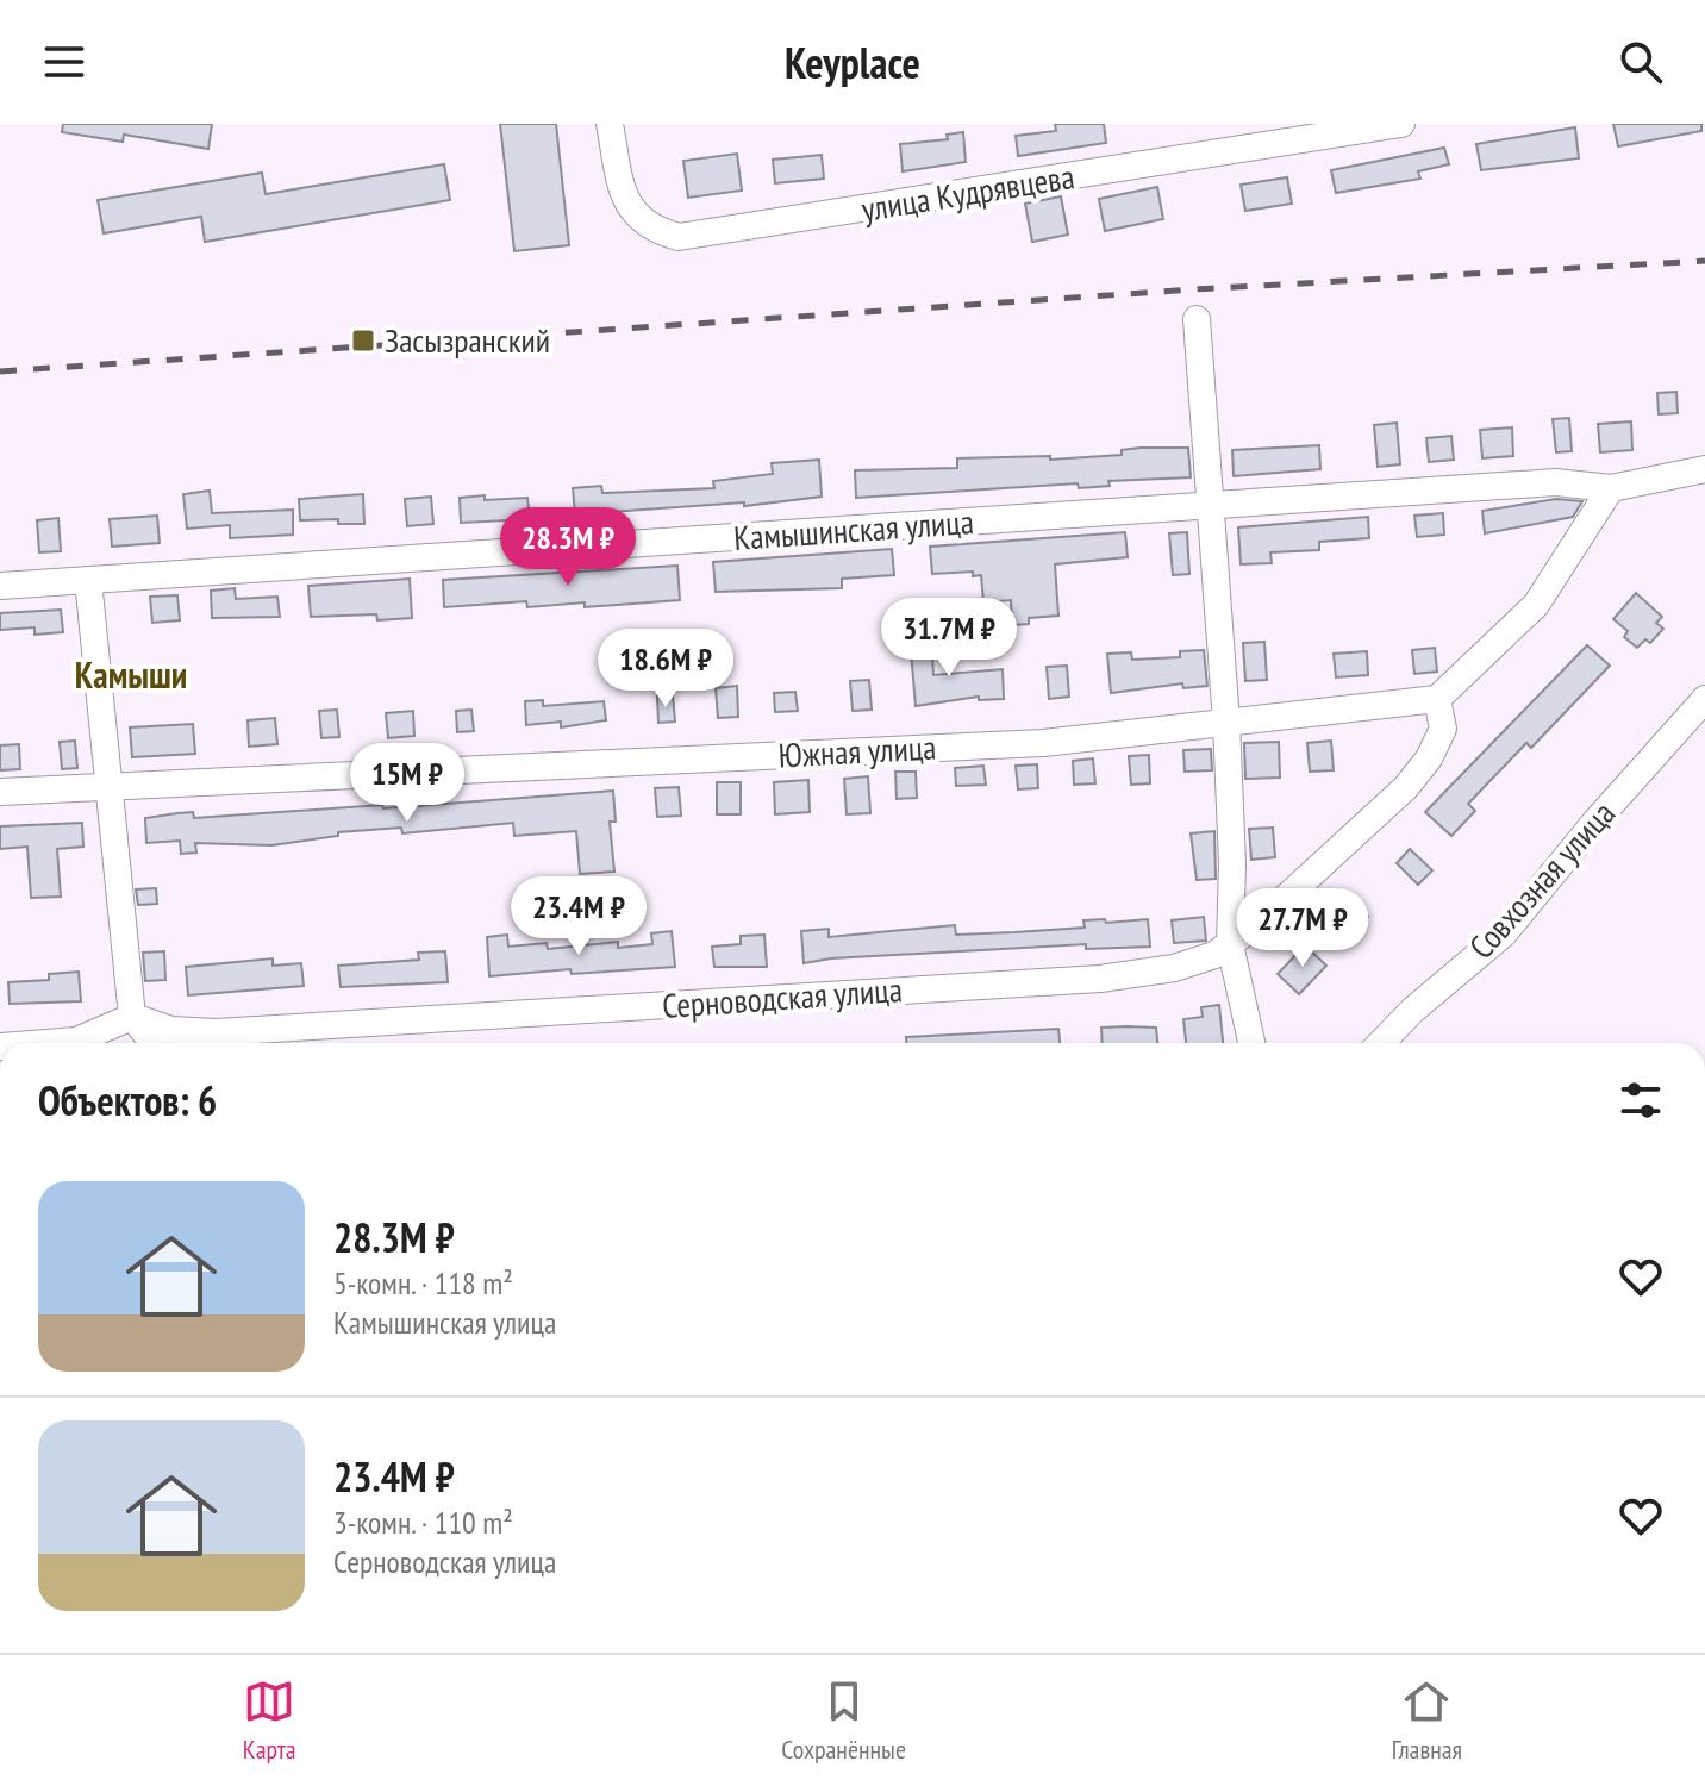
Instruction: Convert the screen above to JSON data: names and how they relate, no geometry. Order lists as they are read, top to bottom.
{
  "streets": {
    "street": [
      "улица Кудрявцева",
      "Камышинская улица",
      "Южная улица",
      "Совхозная улица",
      "Серноводская улица"
    ]
  },
  "crossings": [
    ["Южная улица", "Серноводская улица"]
  ],
  "districts": ["Камыши"],
  "places": {
    "transit": ["Засызранский"]
  },
  "page": {
    "header": "Keyplace",
    "price": [
      "28.3M ₽",
      "31.7M ₽",
      "18.6M ₽",
      "15M ₽",
      "23.4M ₽",
      "27.7M ₽"
    ],
    "heading": "Объектов: 6",
    "list": [
      {
        "name": "28.3M ₽",
        "note": "5-комн. · 118 m² · Камышинская улица"
      },
      {
        "name": "23.4M ₽",
        "note": "3-комн. · 110 m² · Серноводская улица"
      }
    ],
    "tabs": ["Карта", "Сохранённые", "Главная"]
  }
}
